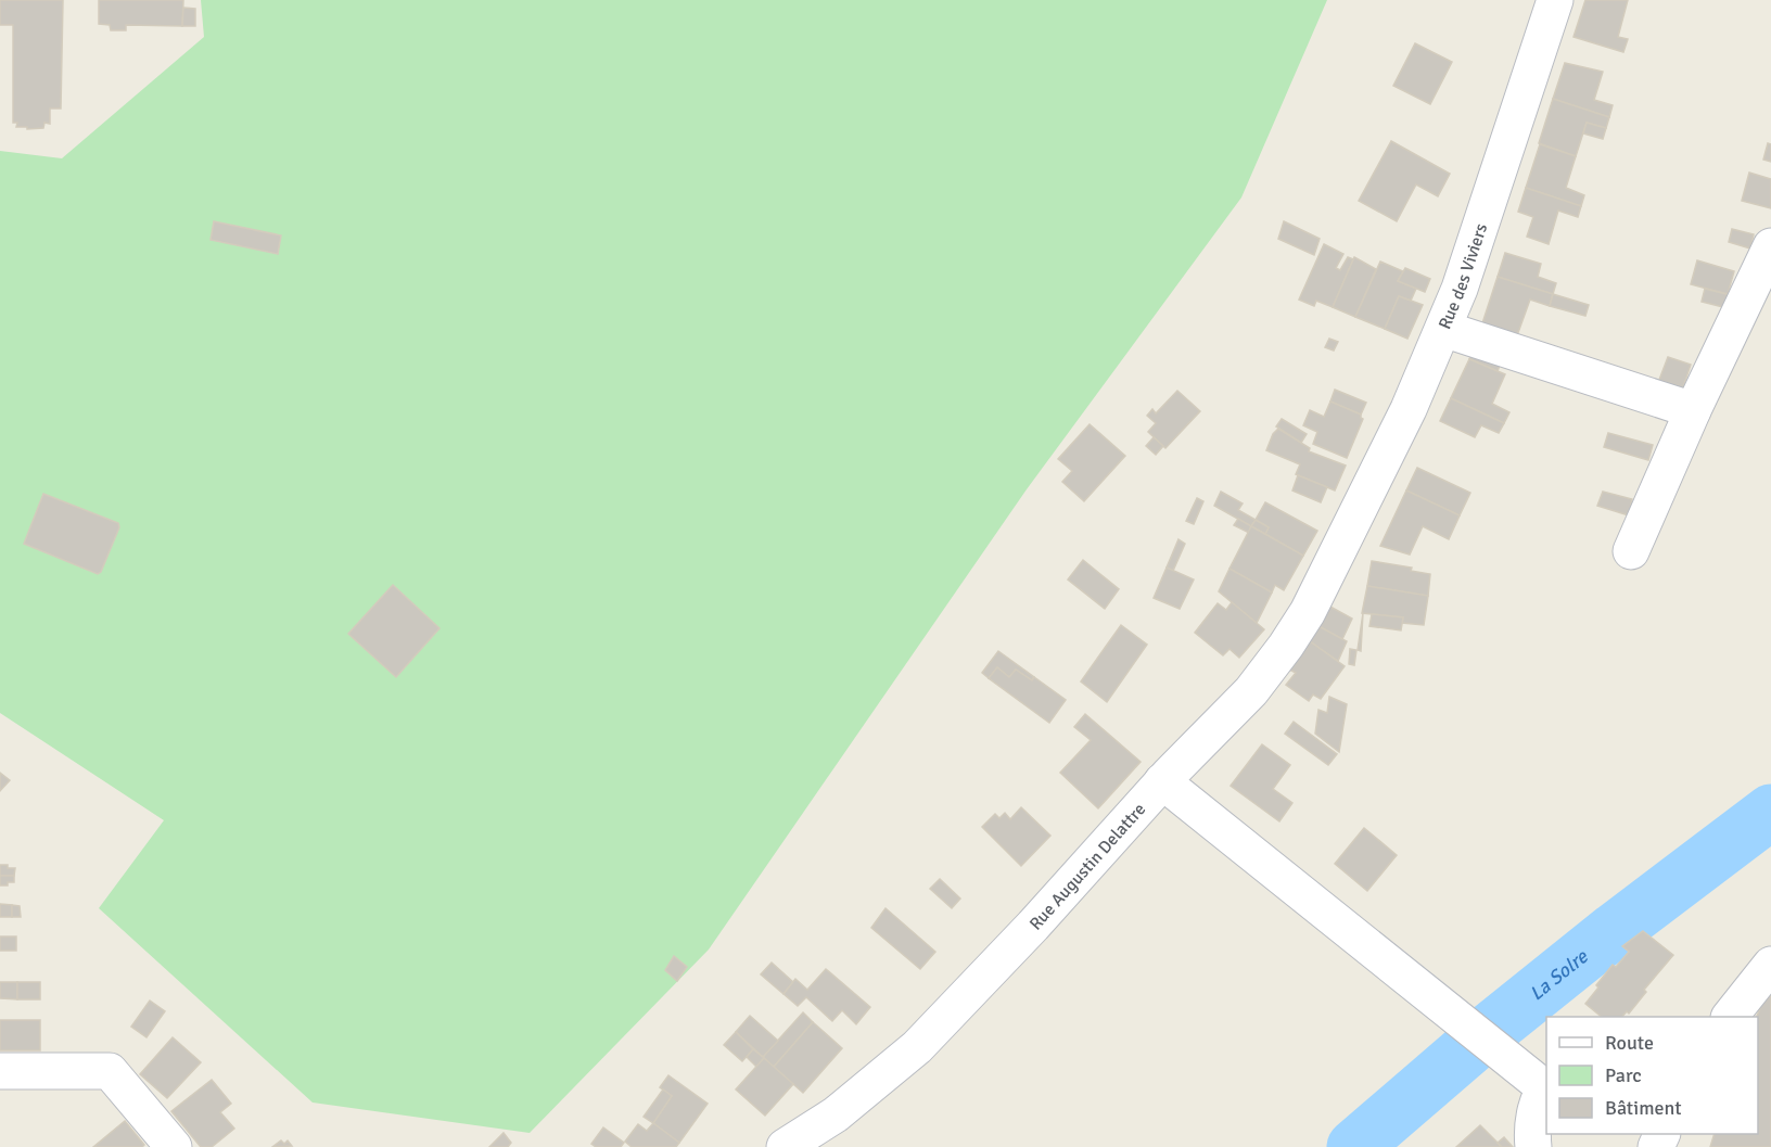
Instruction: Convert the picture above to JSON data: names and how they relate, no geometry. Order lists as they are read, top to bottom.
{
  "streets": {
    "street": ["Rue des Viviers", "Rue Augustin Delattre"]
  },
  "crossings": [
    ["Rue des Viviers", "Rue Augustin Delattre"]
  ],
  "water": ["La Solre"],
  "legend": ["Route", "Parc", "Bâtiment"]
}
